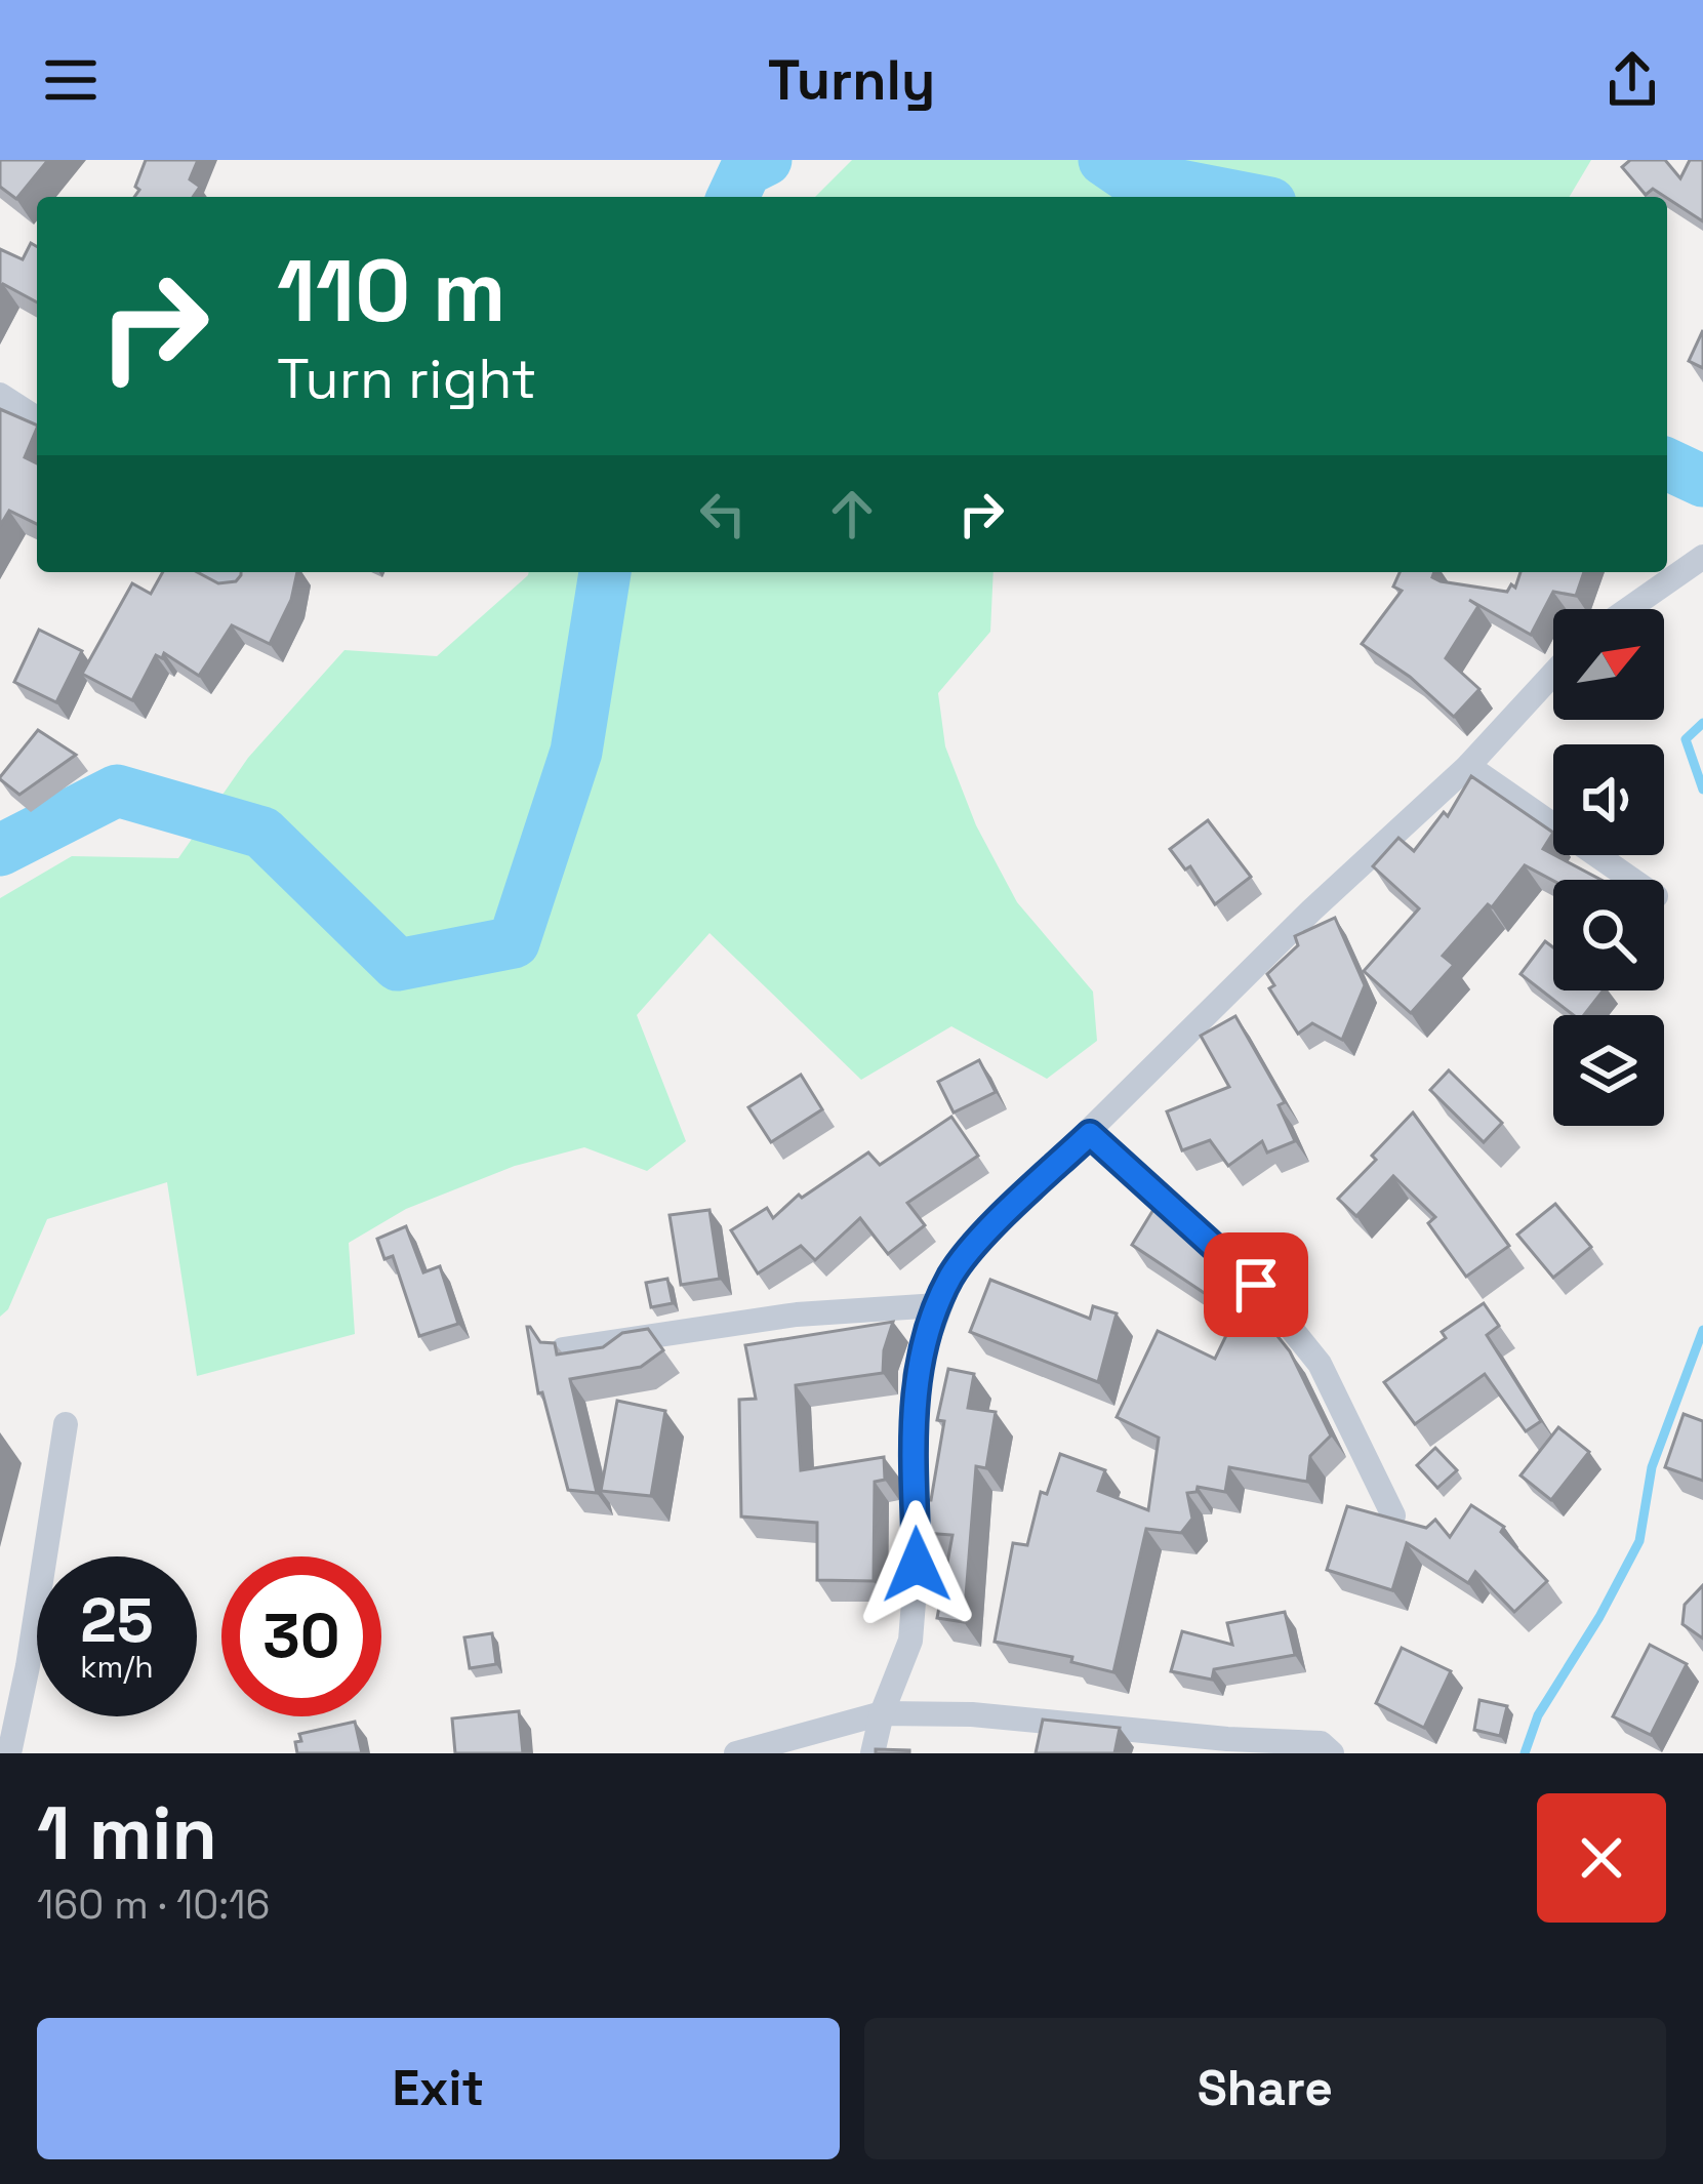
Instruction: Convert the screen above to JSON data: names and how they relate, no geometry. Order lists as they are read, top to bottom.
{
  "north": "top right",
  "page": {
    "header": "Turnly",
    "turn": ["110 m", "Turn right"],
    "speed": "25 km/h",
    "limit": "30",
    "heading": ["1 min", "160 m · 10:16"],
    "buttons": ["Exit", "Share"]
  }
}
